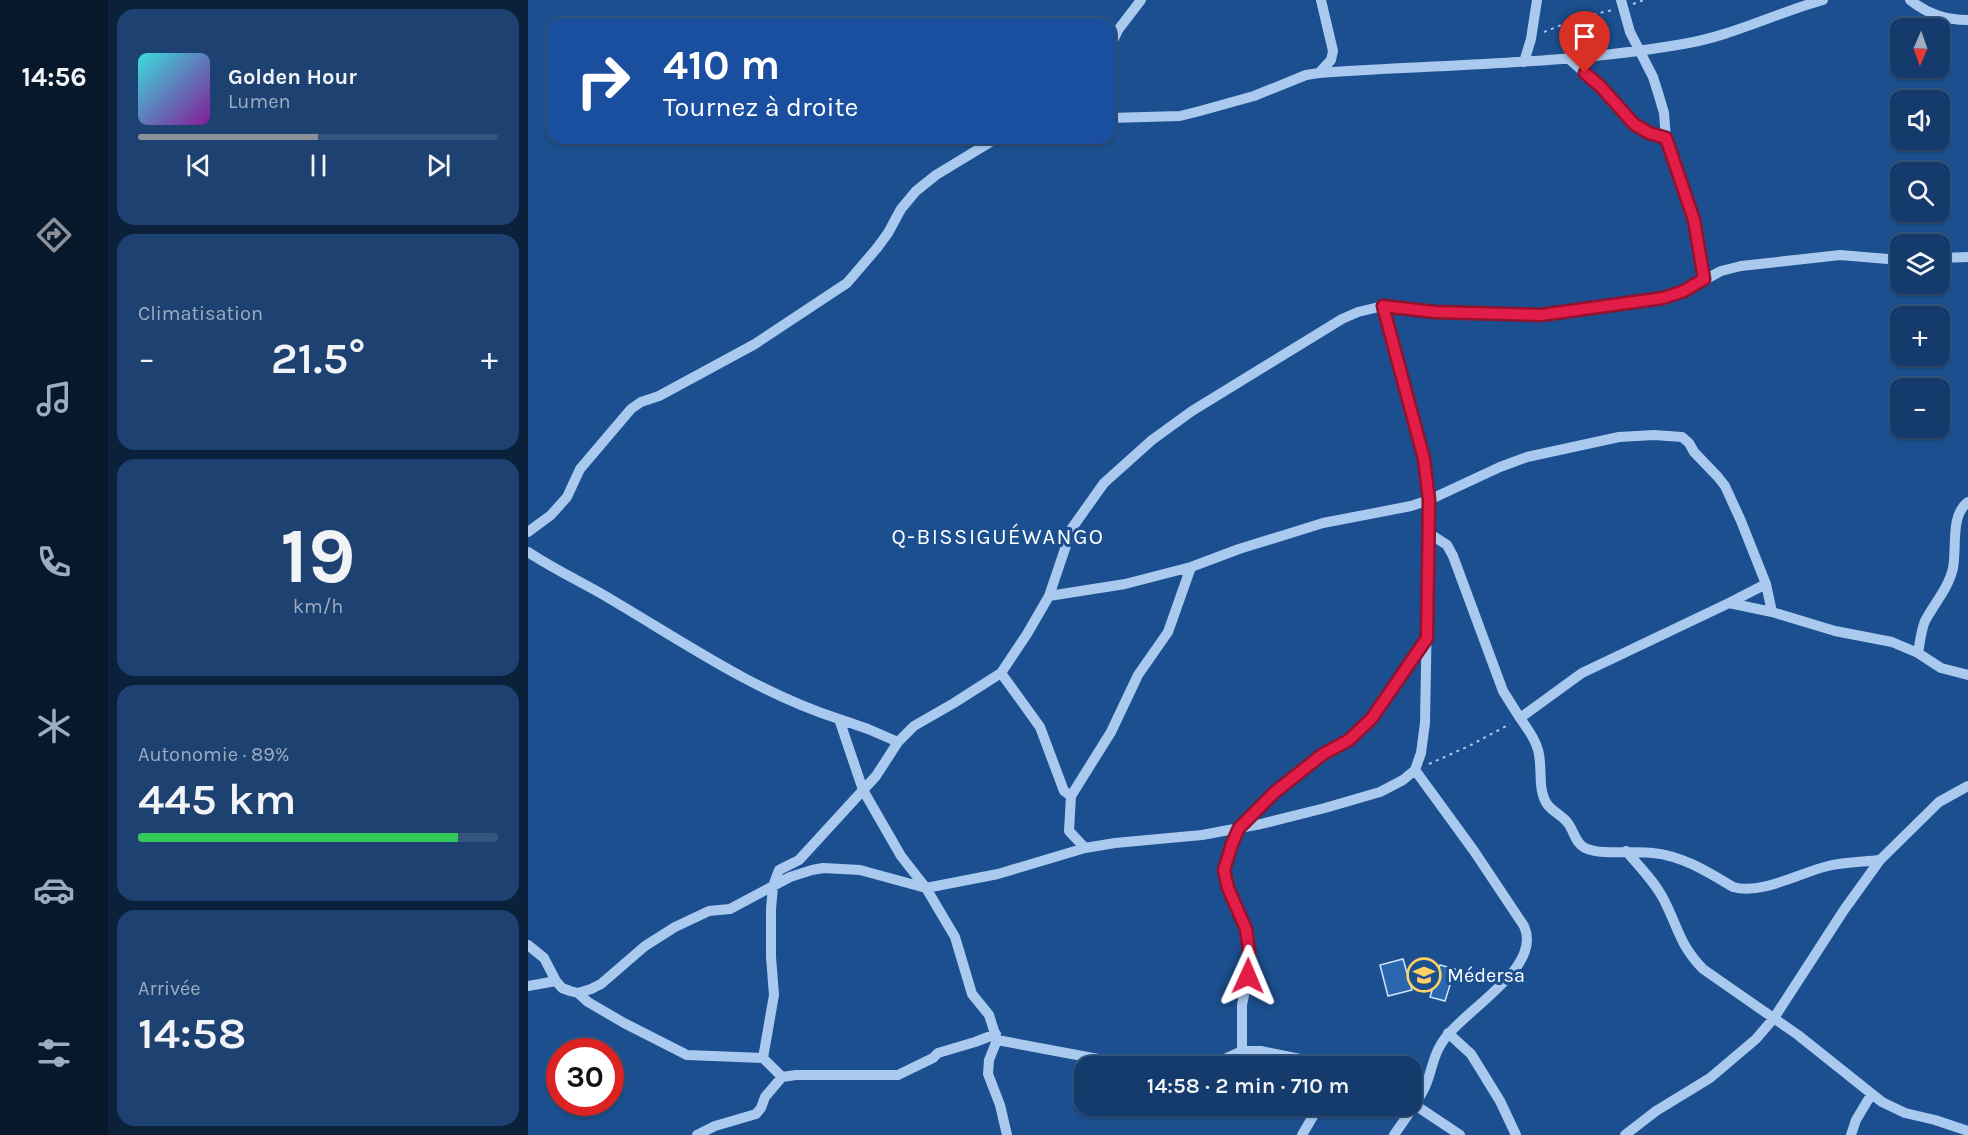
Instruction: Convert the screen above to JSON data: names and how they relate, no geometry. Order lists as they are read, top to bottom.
{
  "districts": ["Q-BISSIGUÉWANGO"],
  "places": {
    "school or university": ["Médersa"]
  },
  "north": "bottom",
  "page": {
    "tabs": "14:56",
    "map_buttons": ["+", "−"],
    "turn": ["410 m", "Tournez à droite"],
    "song": ["Golden Hour", "Lumen"],
    "tile": [
      "Climatisation",
      ["19", "km/h"],
      ["Autonomie · 89%", "445 km"],
      ["Arrivée", "14:58"]
    ],
    "heat": ["−", "21.5°", "+"],
    "limit": "30",
    "trip": "14:58 · 2 min · 710 m"
  }
}
